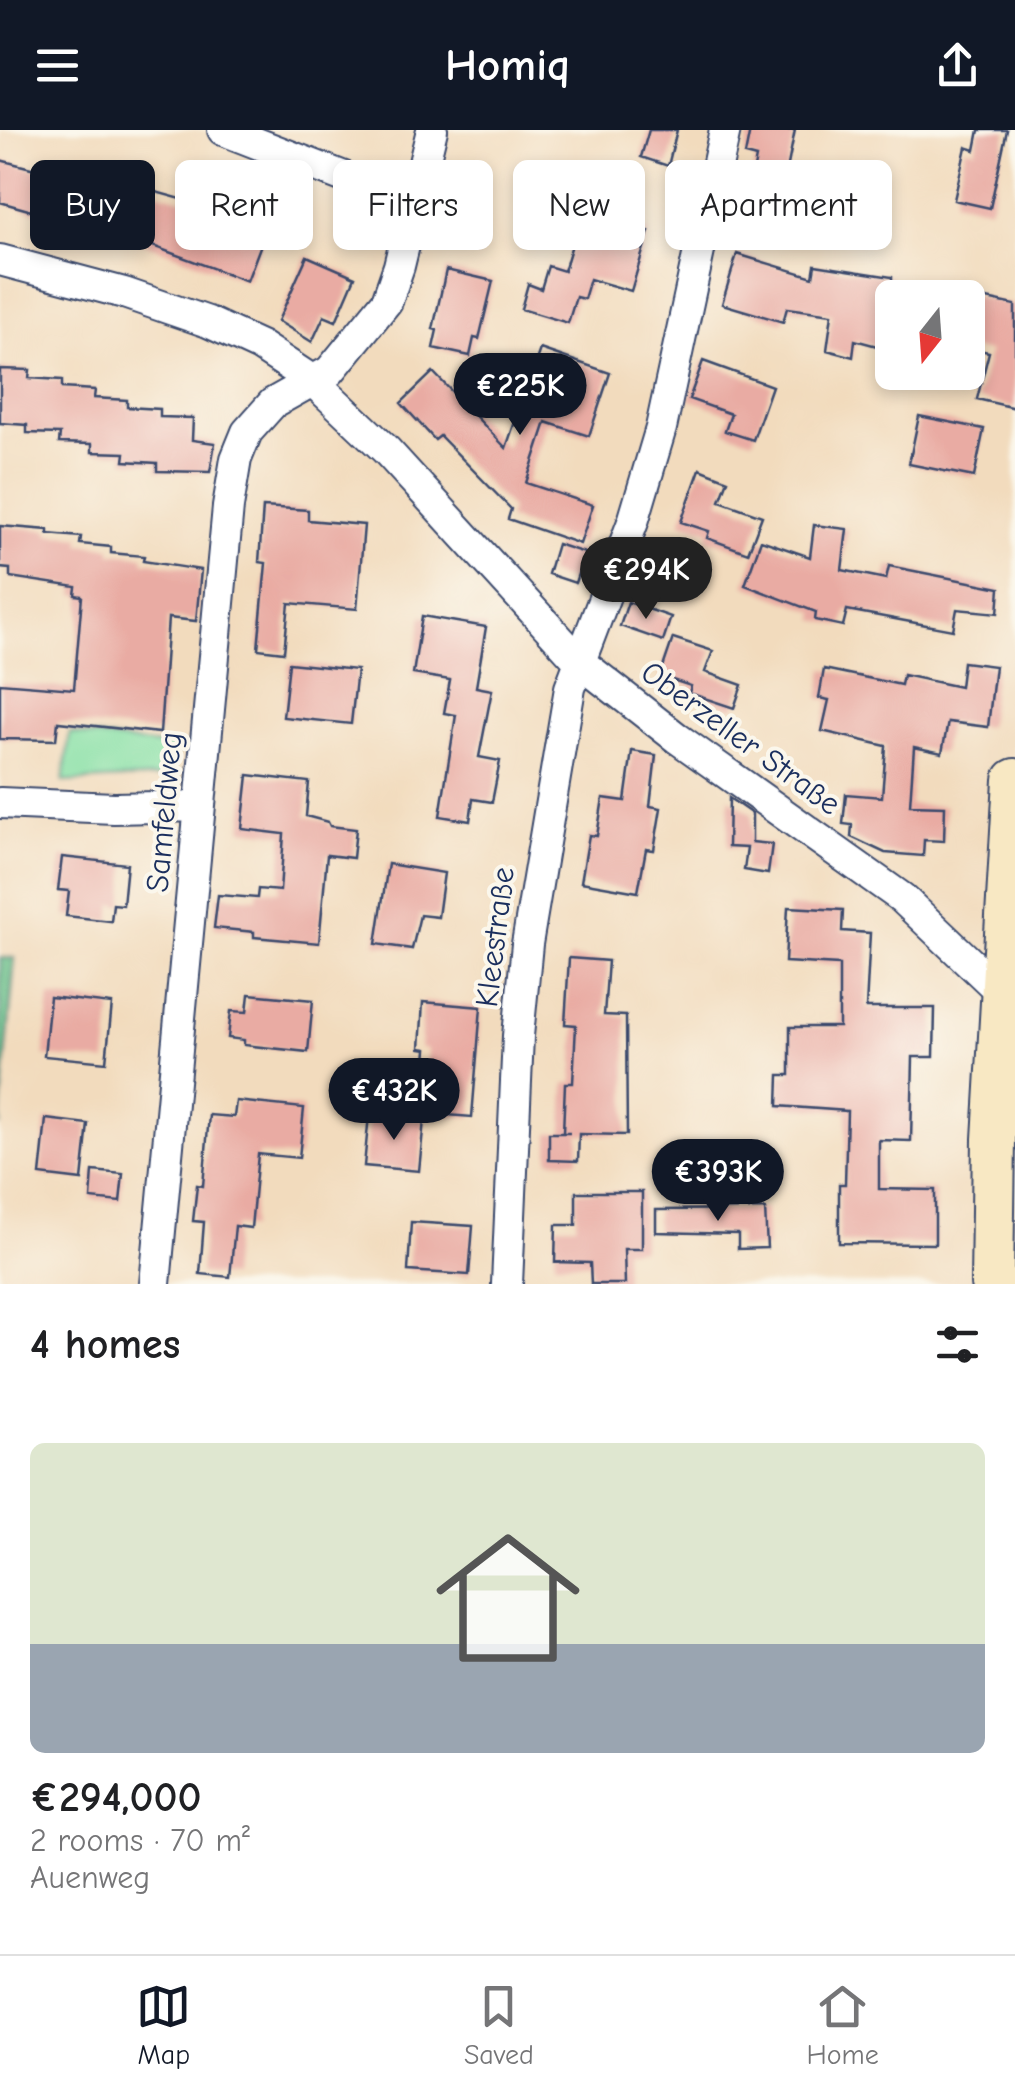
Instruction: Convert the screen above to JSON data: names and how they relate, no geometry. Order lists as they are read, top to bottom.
{
  "streets": {
    "street": ["Oberzeller Straße", "Samfeldweg", "Kleestraße"]
  },
  "crossings": [
    ["Oberzeller Straße", "Samfeldweg"],
    ["Oberzeller Straße", "Kleestraße"]
  ],
  "north": "bottom",
  "page": {
    "header": "Homiq",
    "chip": [
      "Buy",
      "Rent",
      "Filters",
      "New",
      "Apartment"
    ],
    "price": [
      "€225K",
      "€294K",
      "€432K",
      "€393K"
    ],
    "heading": "4 homes",
    "list": [
      {
        "name": "€294,000",
        "note": "2 rooms · 70 m² · Auenweg"
      }
    ],
    "tabs": ["Map", "Saved", "Home"]
  }
}
